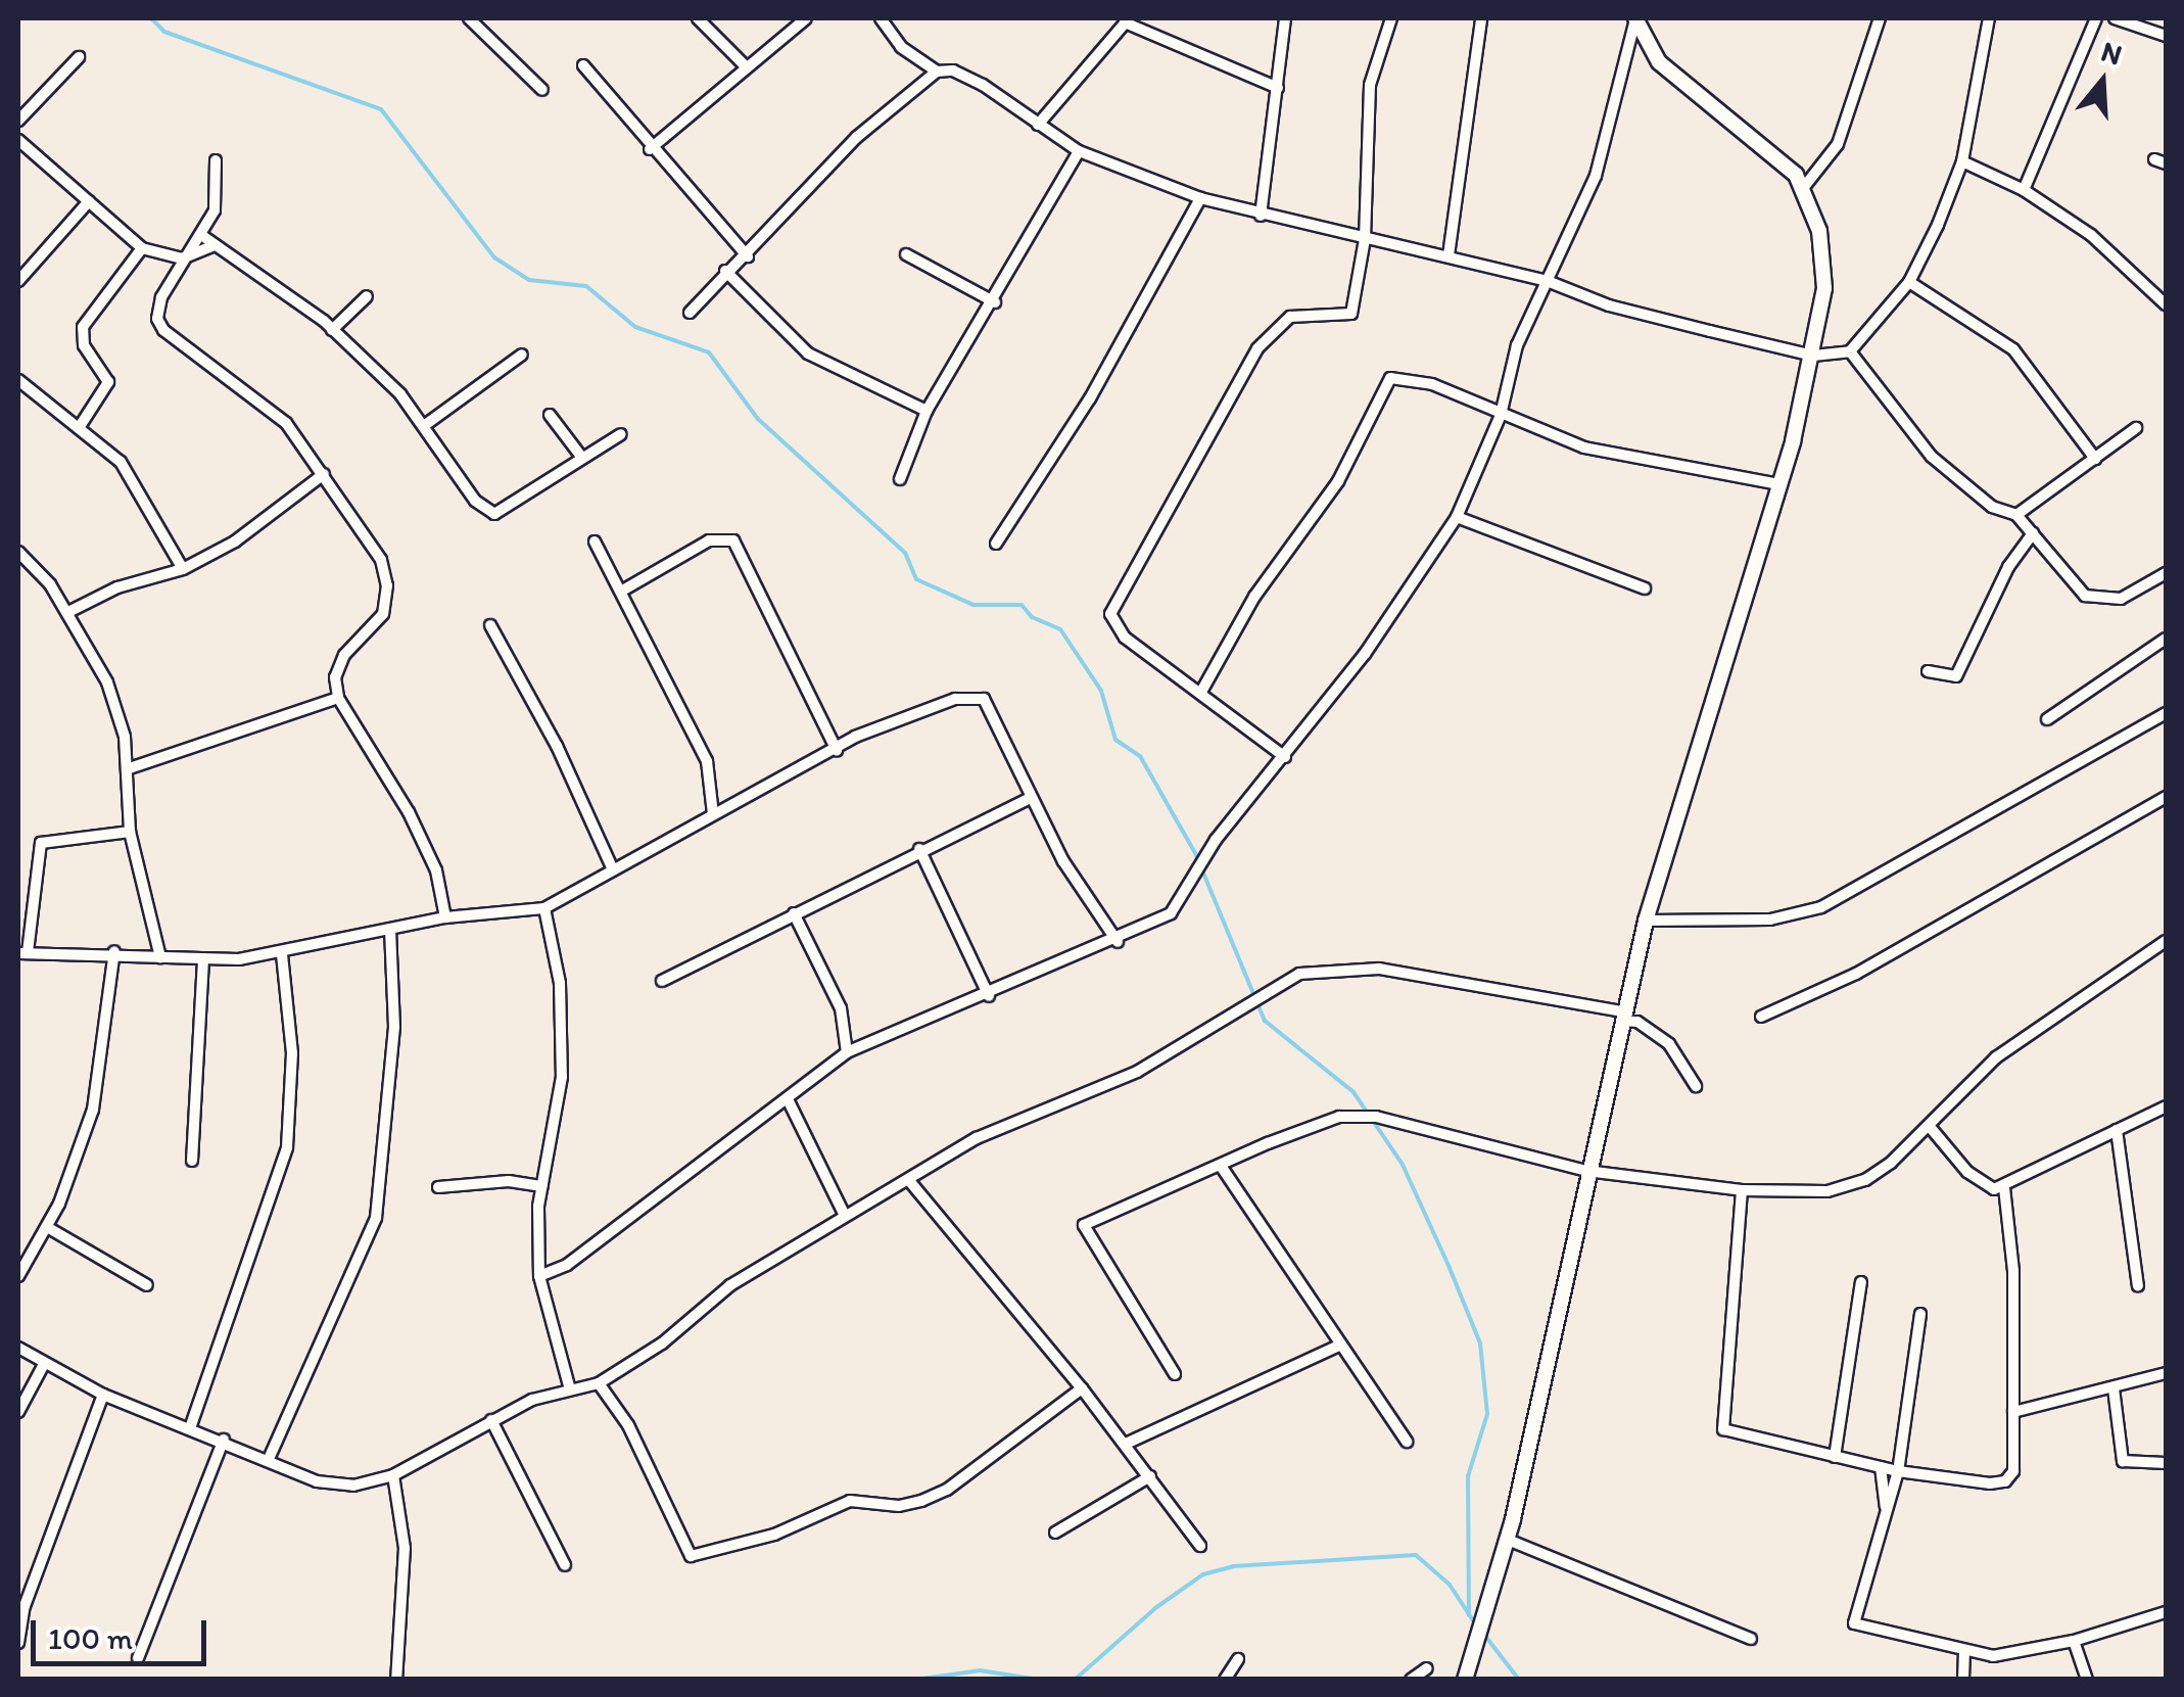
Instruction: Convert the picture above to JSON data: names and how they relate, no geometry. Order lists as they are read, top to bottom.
{
  "scale_bar": "100 m",
  "north": "top"
}
